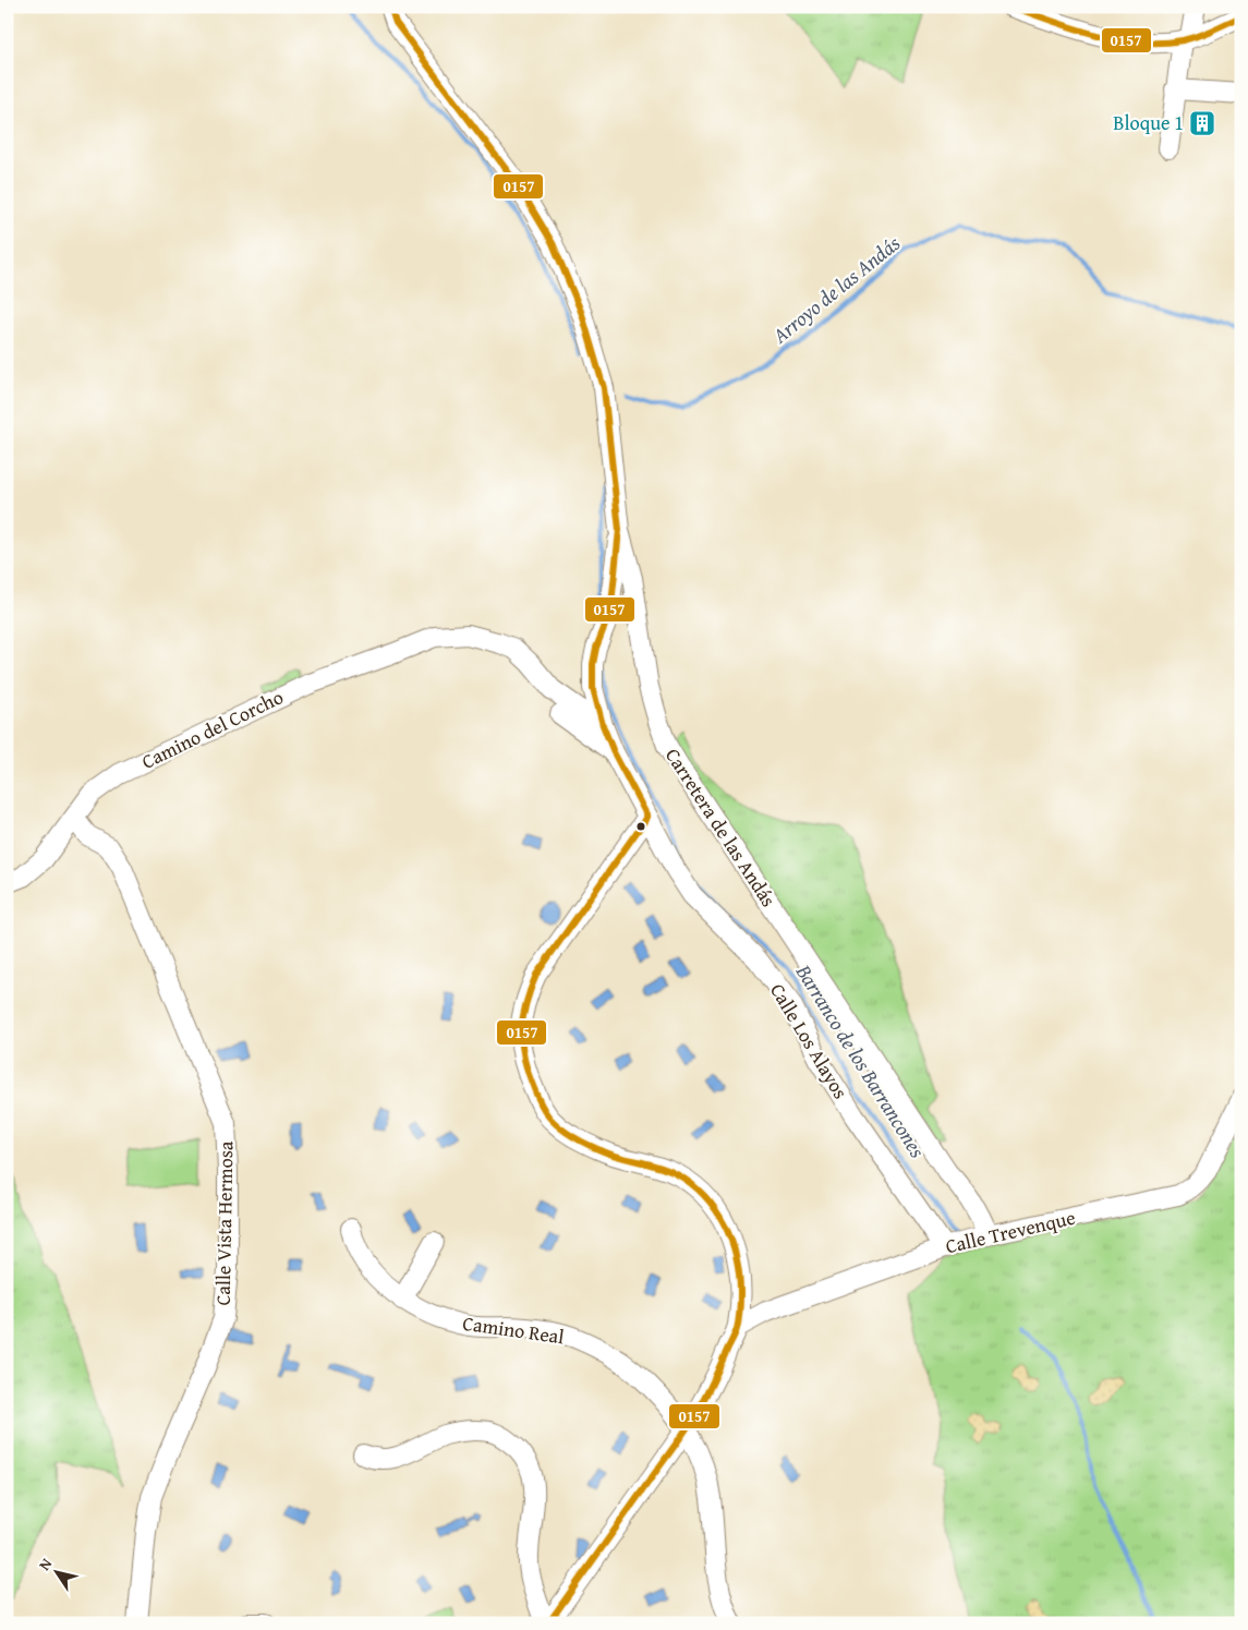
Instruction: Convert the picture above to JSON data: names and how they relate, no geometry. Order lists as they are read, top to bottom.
{
  "streets": {
    "street": [
      "Camino del Corcho",
      "Carretera de las Andás",
      "Calle Los Alayos",
      "Calle Vista Hermosa",
      "Calle Trevenque",
      "Camino Real"
    ]
  },
  "crossings": [
    ["Camino del Corcho", "Carretera de las Andás"],
    ["Camino del Corcho", "Calle Los Alayos"],
    ["Camino del Corcho", "Calle Vista Hermosa"],
    ["Carretera de las Andás", "Calle Trevenque"],
    ["Calle Los Alayos", "Calle Trevenque"]
  ],
  "water": ["Arroyo de las Andás", "Barranco de los Barrancones"],
  "places": {
    "building": ["Bloque 1"]
  },
  "lines": ["transit line 0157"],
  "north": "top left"
}
